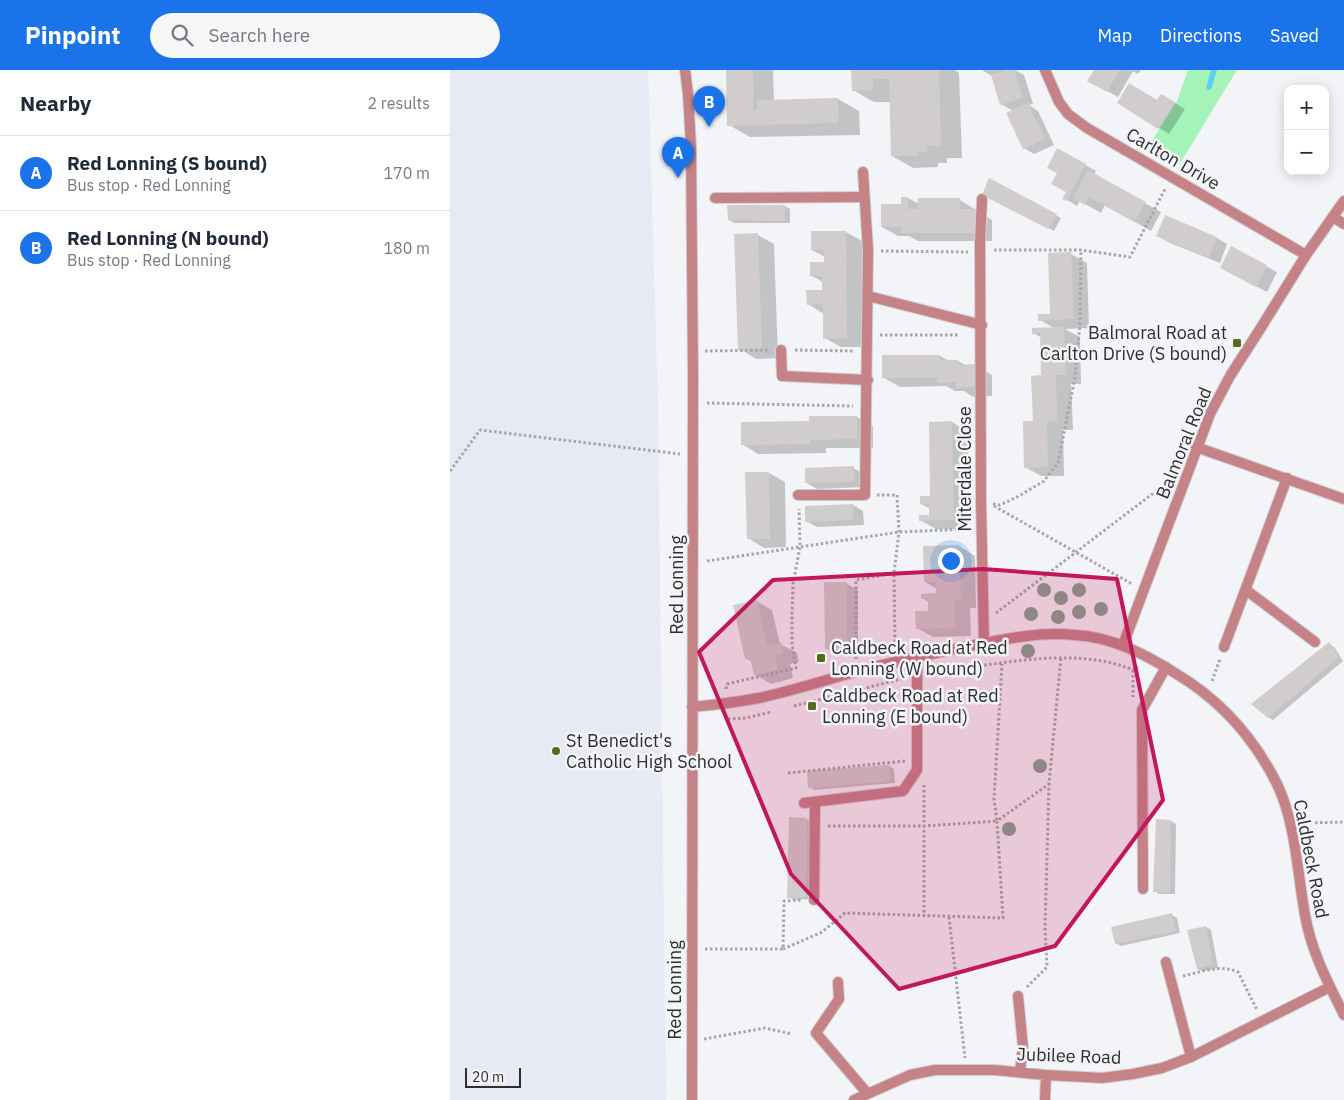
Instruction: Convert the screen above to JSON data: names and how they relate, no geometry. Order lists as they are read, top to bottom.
{
  "streets": {
    "street": [
      "Carlton Drive",
      "Balmoral Road",
      "Miterdale Close",
      "Red Lonning",
      "Caldbeck Road",
      "Jubilee Road"
    ]
  },
  "crossings": [
    ["Carlton Drive", "Balmoral Road"],
    ["Balmoral Road", "Caldbeck Road"],
    ["Miterdale Close", "Caldbeck Road"],
    ["Red Lonning", "Caldbeck Road"],
    ["Caldbeck Road", "Jubilee Road"]
  ],
  "places": {
    "transit": ["Balmoral Road at Carlton Drive (S bound)", "Caldbeck Road at Red Lonning (W bound)", "Caldbeck Road at Red Lonning (E bound)"],
    "other": ["St Benedict's Catholic High School"]
  },
  "scale_bar": "20 m",
  "page": {
    "header": "Pinpoint",
    "search": "Search here",
    "nav": ["Map", "Directions", "Saved"],
    "heading": ["Nearby", "2 results"],
    "map_buttons": ["+", "−"],
    "pins": ["B", "A"],
    "list": [
      {
        "mark": "A",
        "name": "Red Lonning (S bound)",
        "note": "Bus stop · Red Lonning",
        "value": "170 m"
      },
      {
        "mark": "B",
        "name": "Red Lonning (N bound)",
        "note": "Bus stop · Red Lonning",
        "value": "180 m"
      }
    ],
    "scale": "20 m"
  }
}
